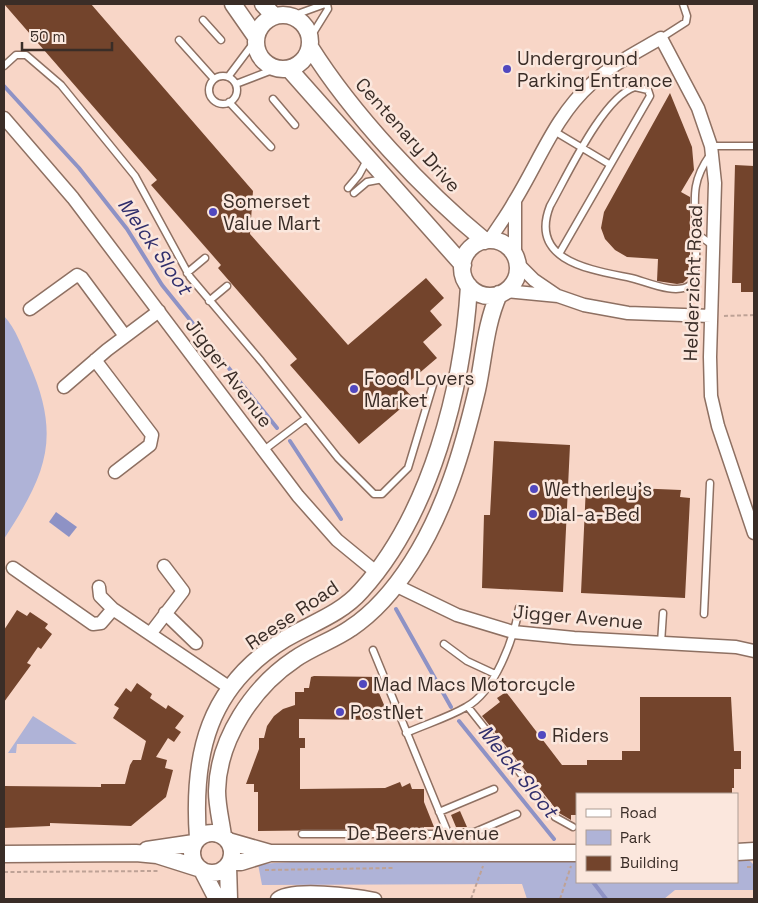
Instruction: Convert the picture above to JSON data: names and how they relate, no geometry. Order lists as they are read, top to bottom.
{
  "streets": {
    "street": [
      "Centenary Drive",
      "Helderzicht Road",
      "Jigger Avenue",
      "Reese Road",
      "De Beers Avenue"
    ]
  },
  "crossings": [
    ["Centenary Drive", "Reese Road"],
    ["Jigger Avenue", "Reese Road"],
    ["Reese Road", "De Beers Avenue"]
  ],
  "water": ["Melck Sloot"],
  "places": [
    "Underground Parking Entrance",
    "Somerset Value Mart",
    "Food Lovers Market",
    "Wetherley's",
    "Dial-a-Bed",
    "Mad Macs Motorcycle",
    "PostNet",
    "Riders"
  ],
  "legend": ["Road", "Park", "Building"],
  "scale_bar": "50 m"
}
